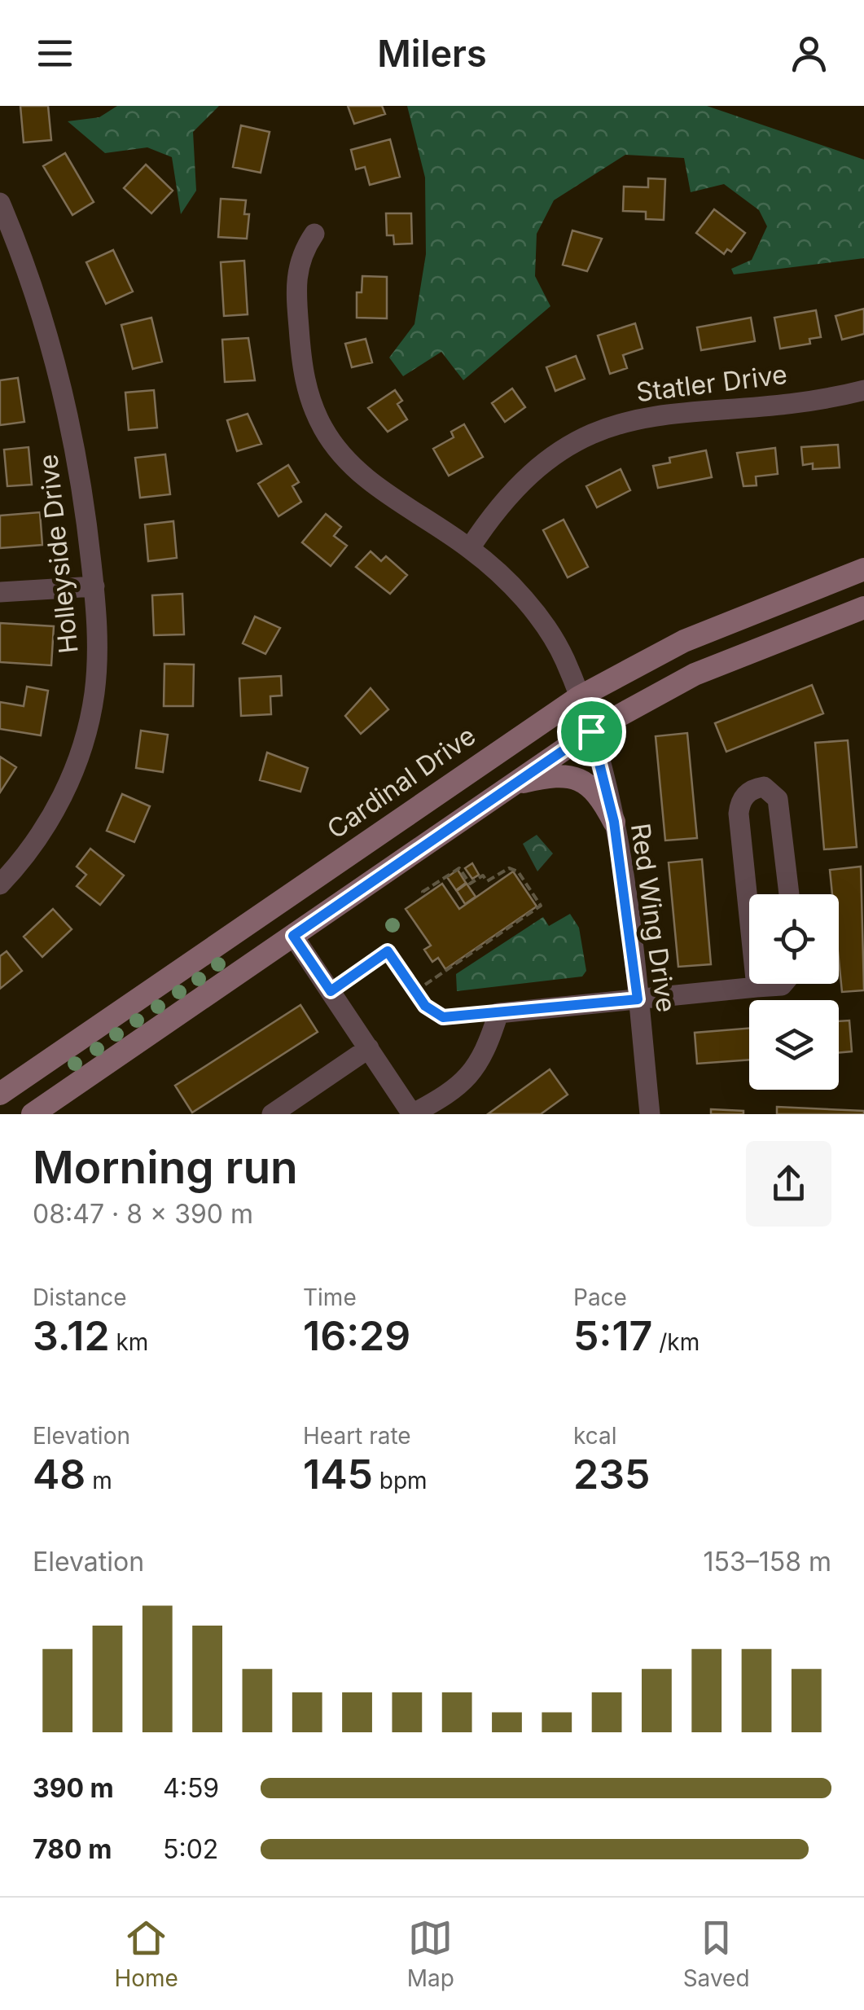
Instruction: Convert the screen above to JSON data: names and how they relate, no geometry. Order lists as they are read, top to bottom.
{
  "streets": {
    "main road": ["Cardinal Drive"],
    "street": ["Statler Drive", "Holleyside Drive", "Red Wing Drive"]
  },
  "crossings": [
    ["Statler Drive", "Red Wing Drive"],
    ["Cardinal Drive", "Red Wing Drive"]
  ],
  "page": {
    "header": "Milers",
    "heading": ["Morning run", "08:47 · 8 × 390 m"],
    "stats": [
      ["Distance", "3.12 km"],
      ["Time", "16:29"],
      ["Pace", "5:17 /km"],
      ["Elevation", "48 m"],
      ["Heart rate", "145 bpm"],
      ["kcal", "235"]
    ],
    "chart": ["Elevation", "153–158 m"],
    "list": [
      {
        "name": "390 m",
        "note": "4:59"
      },
      {
        "name": "780 m",
        "note": "5:02"
      }
    ],
    "tabs": ["Home", "Map", "Saved"]
  }
}
